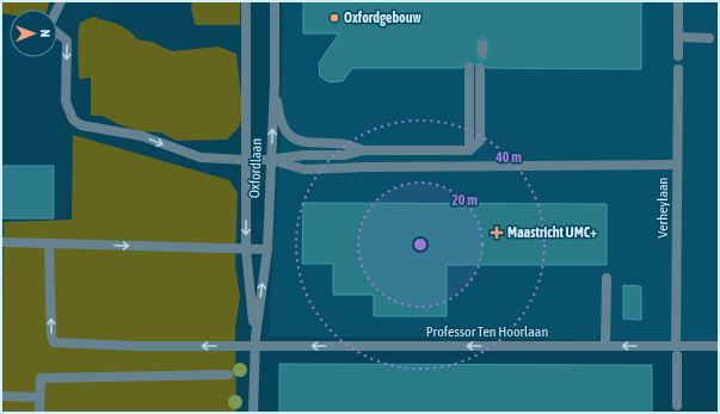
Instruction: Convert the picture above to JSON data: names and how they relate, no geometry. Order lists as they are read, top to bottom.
{
  "streets": {
    "street": ["Oxfordlaan", "Verheylaan", "Professor Ten Hoorlaan"]
  },
  "crossings": [
    ["Oxfordlaan", "Professor Ten Hoorlaan"],
    ["Verheylaan", "Professor Ten Hoorlaan"]
  ],
  "one_way": ["Professor Ten Hoorlaan"],
  "places": {
    "other": ["Oxfordgebouw"],
    "health": ["Maastricht UMC+"]
  },
  "north": "right",
  "rings": ["40 m", "20 m"]
}
